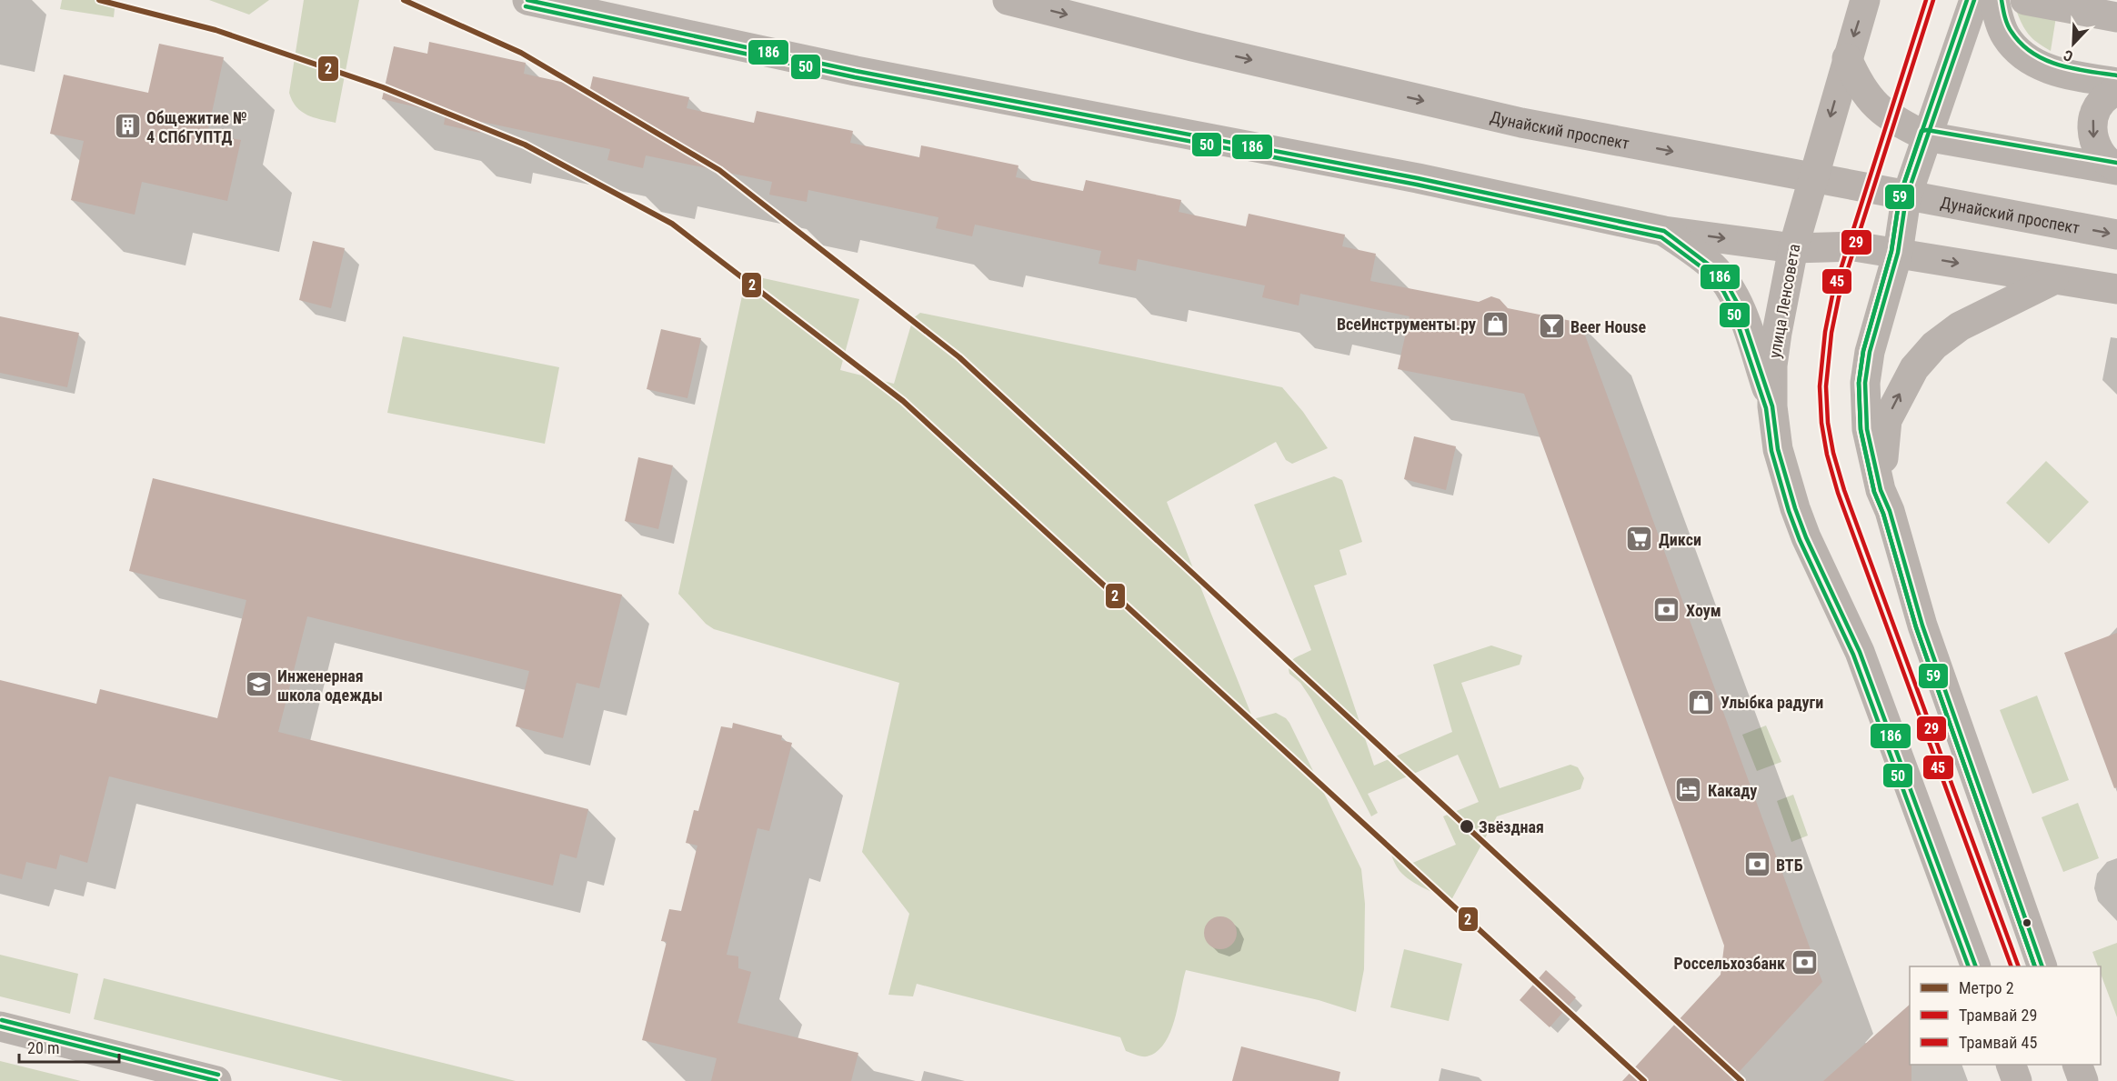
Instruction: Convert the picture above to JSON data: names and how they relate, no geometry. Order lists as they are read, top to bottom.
{
  "streets": {
    "street": ["Дунайский проспект", "улица Ленсовета"]
  },
  "places": {
    "building": ["Общежитие № 4 СПбГУПТД"],
    "shop": ["ВсеИнструменты.ру", "Улыбка радуги"],
    "bar": ["Beer House"],
    "supermarket": ["Дикси"],
    "bank": ["Хоум", "ВТБ", "Россельхозбанк"],
    "school or university": ["Инженерная школа одежды"],
    "hotel": ["Какаду"],
    "other": ["Звёздная"]
  },
  "lines": [
    "metro line 2",
    "tram line 29",
    "tram line 45",
    "transit line 186",
    "transit line 50",
    "transit line 59"
  ],
  "legend": ["Метро 2", "Трамвай 29", "Трамвай 45"],
  "scale_bar": "20 m",
  "north": "bottom left"
}
